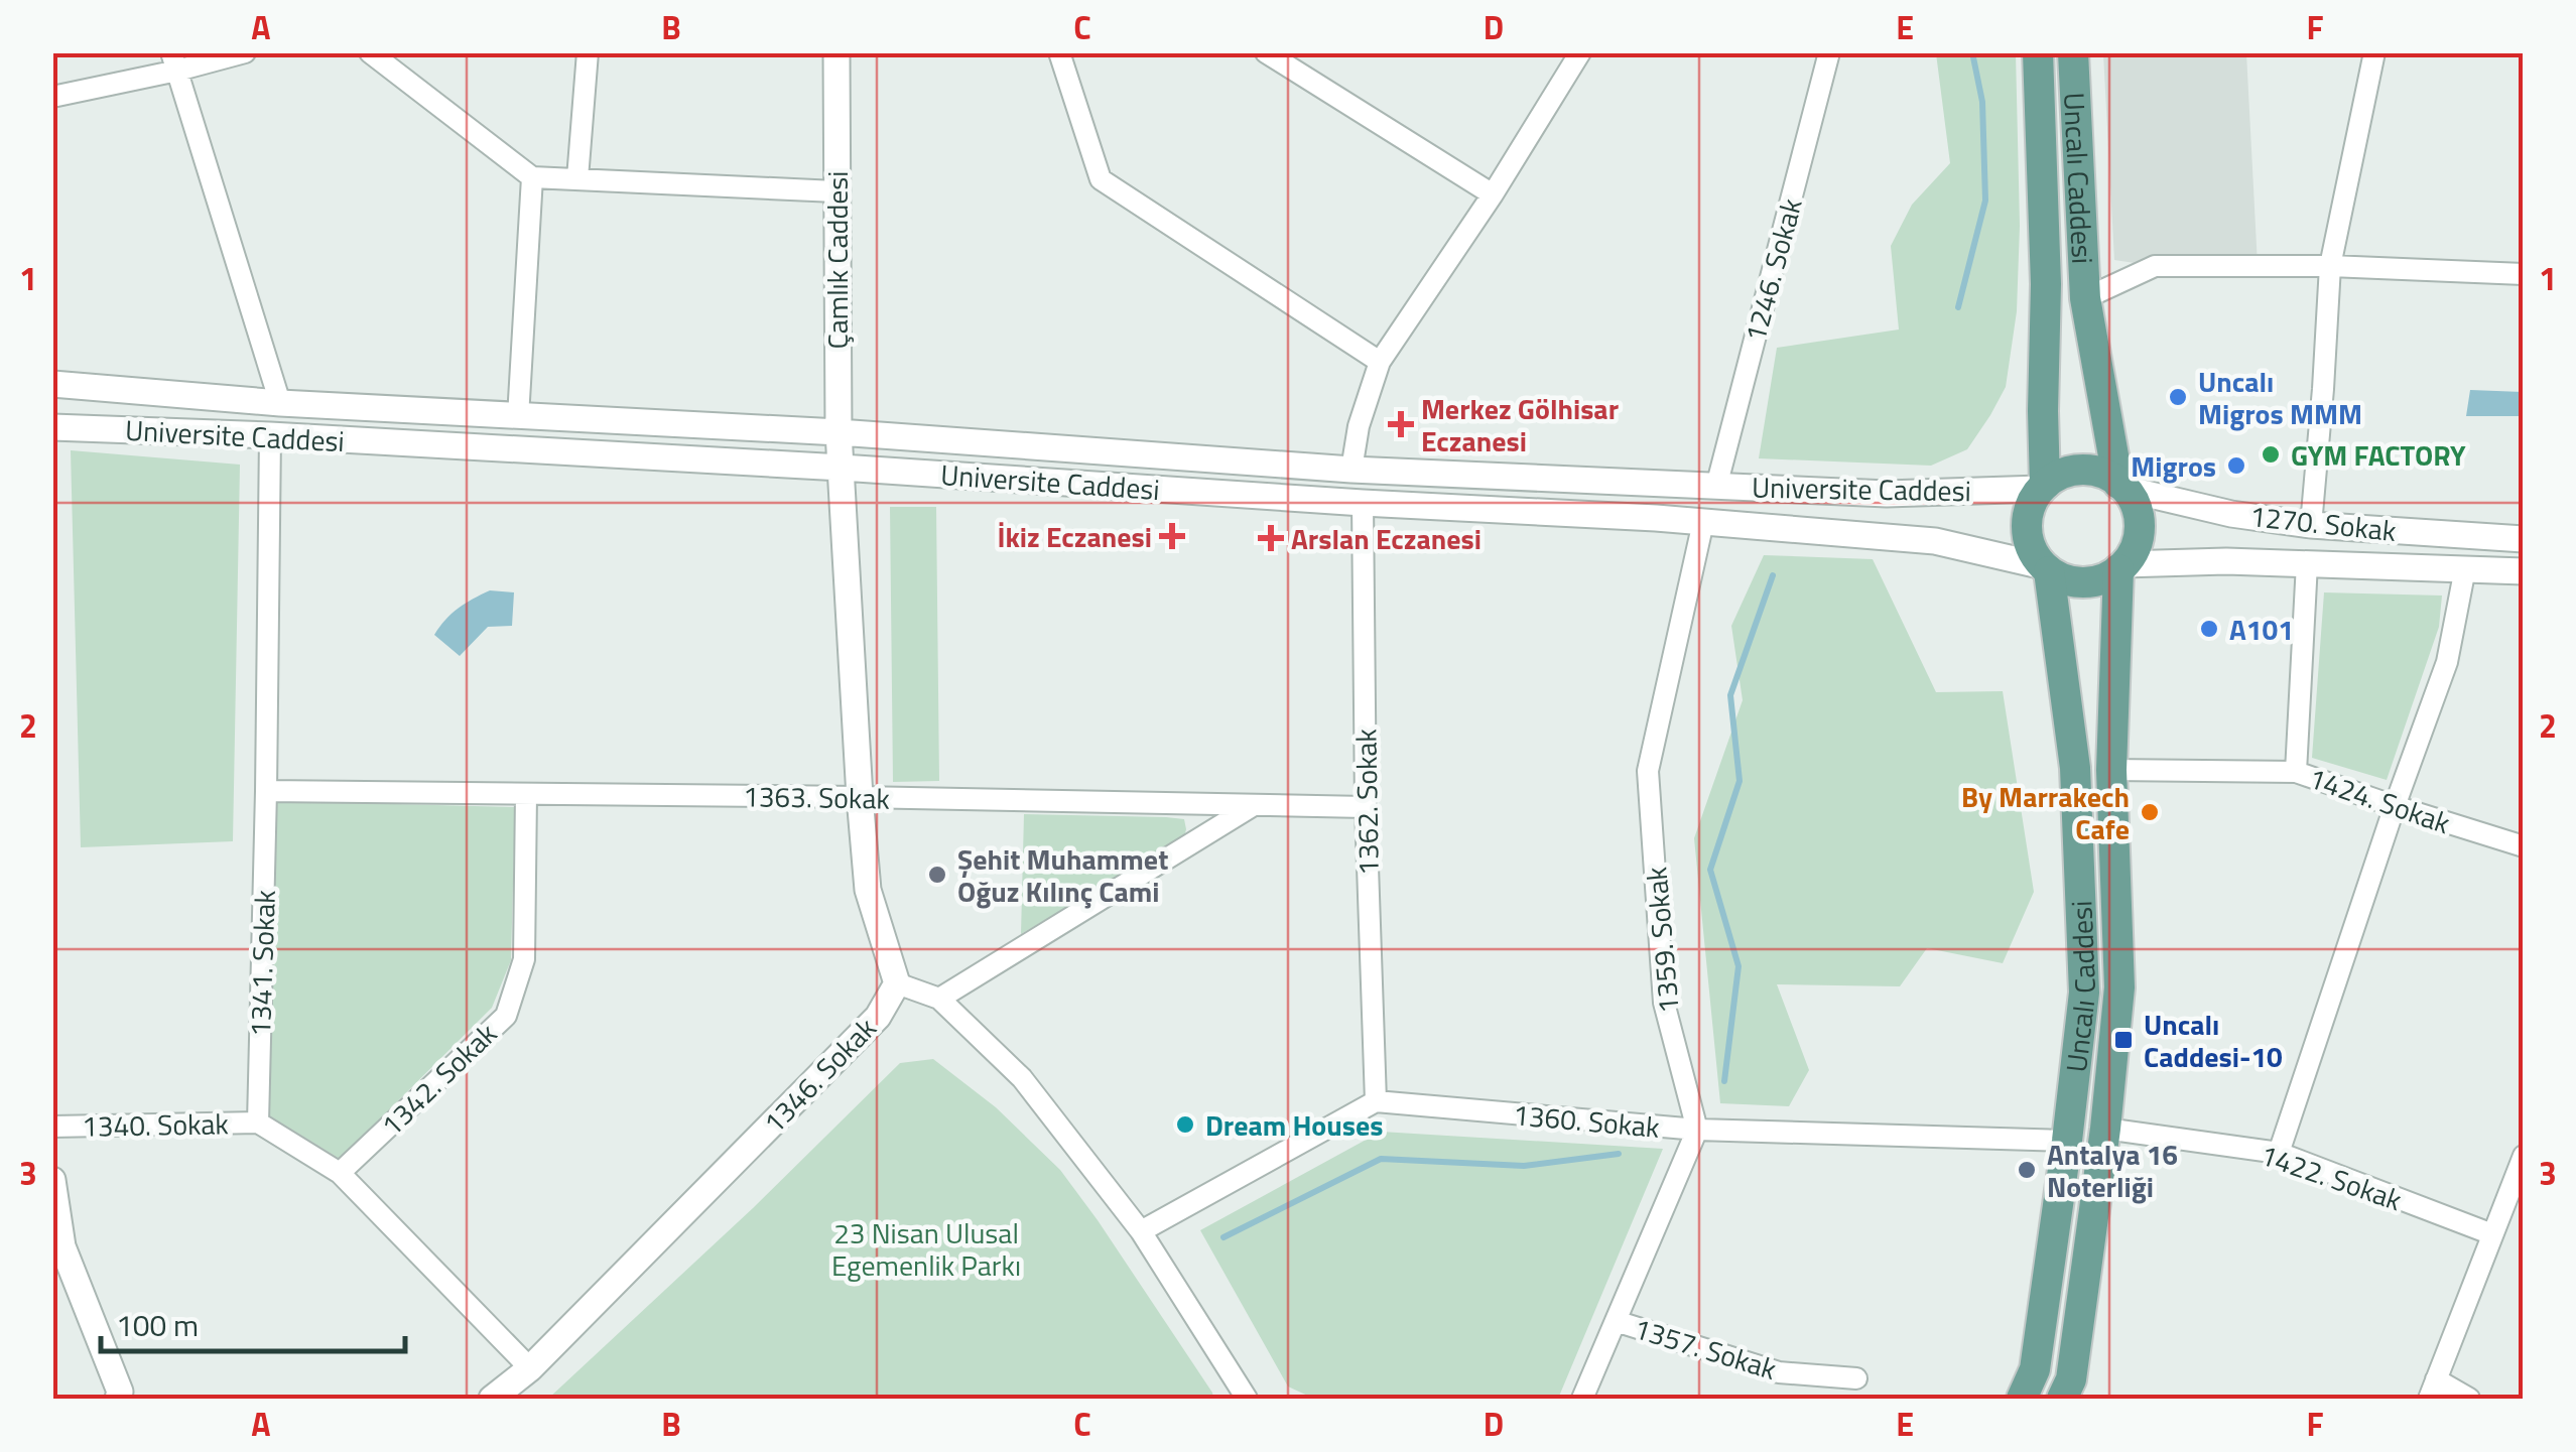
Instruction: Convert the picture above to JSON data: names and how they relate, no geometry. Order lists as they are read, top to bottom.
{
  "streets": {
    "main road": ["Uncalı Caddesi"],
    "street": [
      "Çamlık Caddesi",
      "1246. Sokak",
      "Universite Caddesi",
      "1270. Sokak",
      "1363. Sokak",
      "1424. Sokak",
      "1362. Sokak",
      "1359. Sokak",
      "1341. Sokak",
      "1346. Sokak",
      "1342. Sokak",
      "1360. Sokak",
      "1340. Sokak",
      "1422. Sokak",
      "1357. Sokak"
    ]
  },
  "crossings": [
    ["Uncalı Caddesi", "Universite Caddesi"],
    ["Uncalı Caddesi", "1270. Sokak"],
    ["Uncalı Caddesi", "1424. Sokak"],
    ["Uncalı Caddesi", "1360. Sokak"],
    ["Uncalı Caddesi", "1422. Sokak"],
    ["Çamlık Caddesi", "Universite Caddesi"],
    ["1246. Sokak", "Universite Caddesi"],
    ["Universite Caddesi", "1270. Sokak"],
    ["Universite Caddesi", "1362. Sokak"],
    ["Universite Caddesi", "1359. Sokak"],
    ["Universite Caddesi", "1341. Sokak"],
    ["1363. Sokak", "1362. Sokak"],
    ["1363. Sokak", "1341. Sokak"],
    ["1363. Sokak", "1342. Sokak"],
    ["1362. Sokak", "1360. Sokak"],
    ["1359. Sokak", "1360. Sokak"],
    ["1341. Sokak", "1340. Sokak"]
  ],
  "parks": ["23 Nisan Ulusal Egemenlik Parkı"],
  "places": {
    "other": [
      "Uncalı Migros MMM",
      "GYM FACTORY",
      "Migros",
      "A101",
      "By Marrakech Cafe",
      "Şehit Muhammet Oğuz Kılınç Cami",
      "Dream Houses",
      "Antalya 16 Noterliği"
    ],
    "health": ["Merkez Gölhisar Eczanesi", "İkiz Eczanesi", "Arslan Eczanesi"],
    "transit": ["Uncalı Caddesi-10"]
  },
  "scale_bar": "100 m",
  "grid": {
    "columns": [
      "A",
      "B",
      "C",
      "D",
      "E",
      "F"
    ],
    "rows": ["1", "2", "3"]
  }
}
